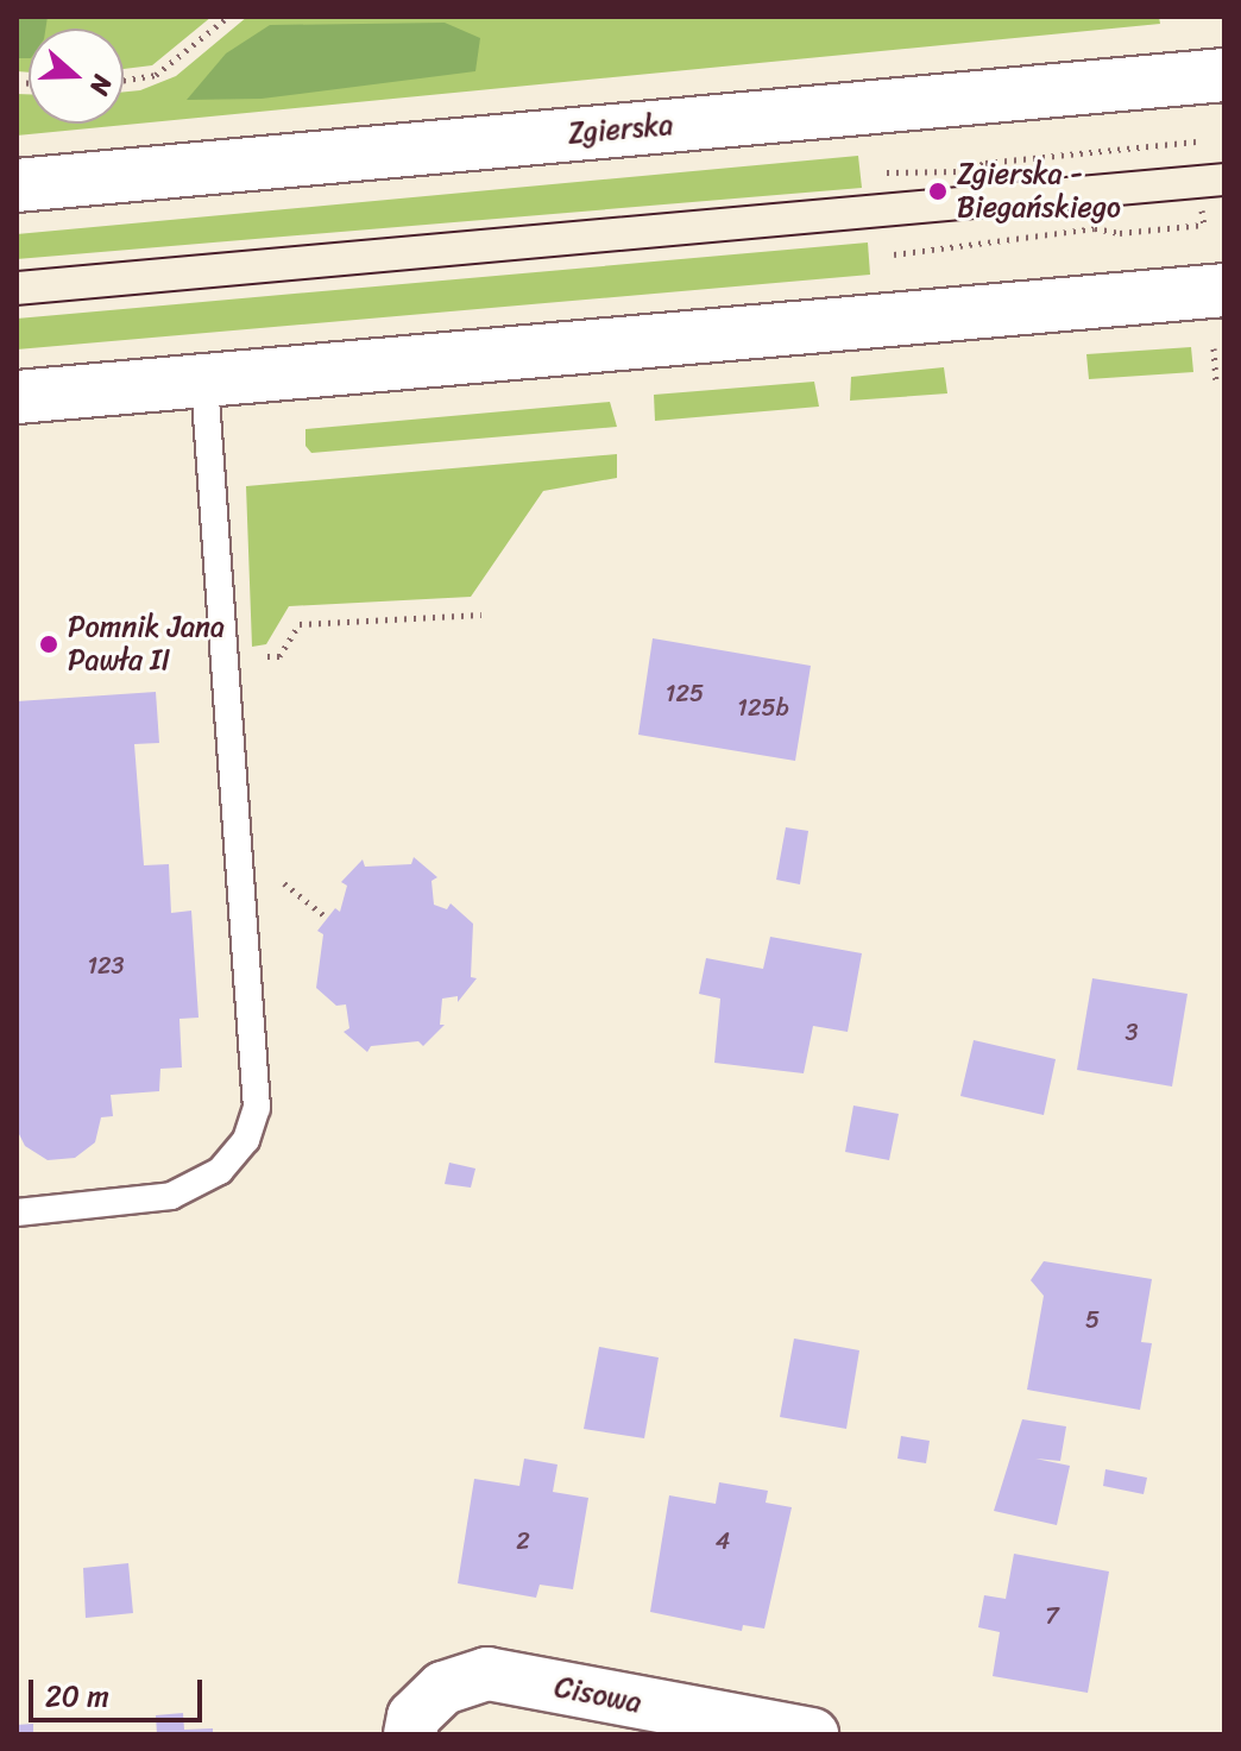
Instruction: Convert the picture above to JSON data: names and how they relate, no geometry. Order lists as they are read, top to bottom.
{
  "streets": {
    "main road": ["Zgierska", "Cisowa"]
  },
  "places": ["Zgierska - Biegańskiego", "Pomnik Jana Pawła II"],
  "house_numbers": [
    "125",
    "125b",
    "123",
    "3",
    "5",
    "2",
    "4",
    "7"
  ],
  "scale_bar": "20 m",
  "north": "right"
}
